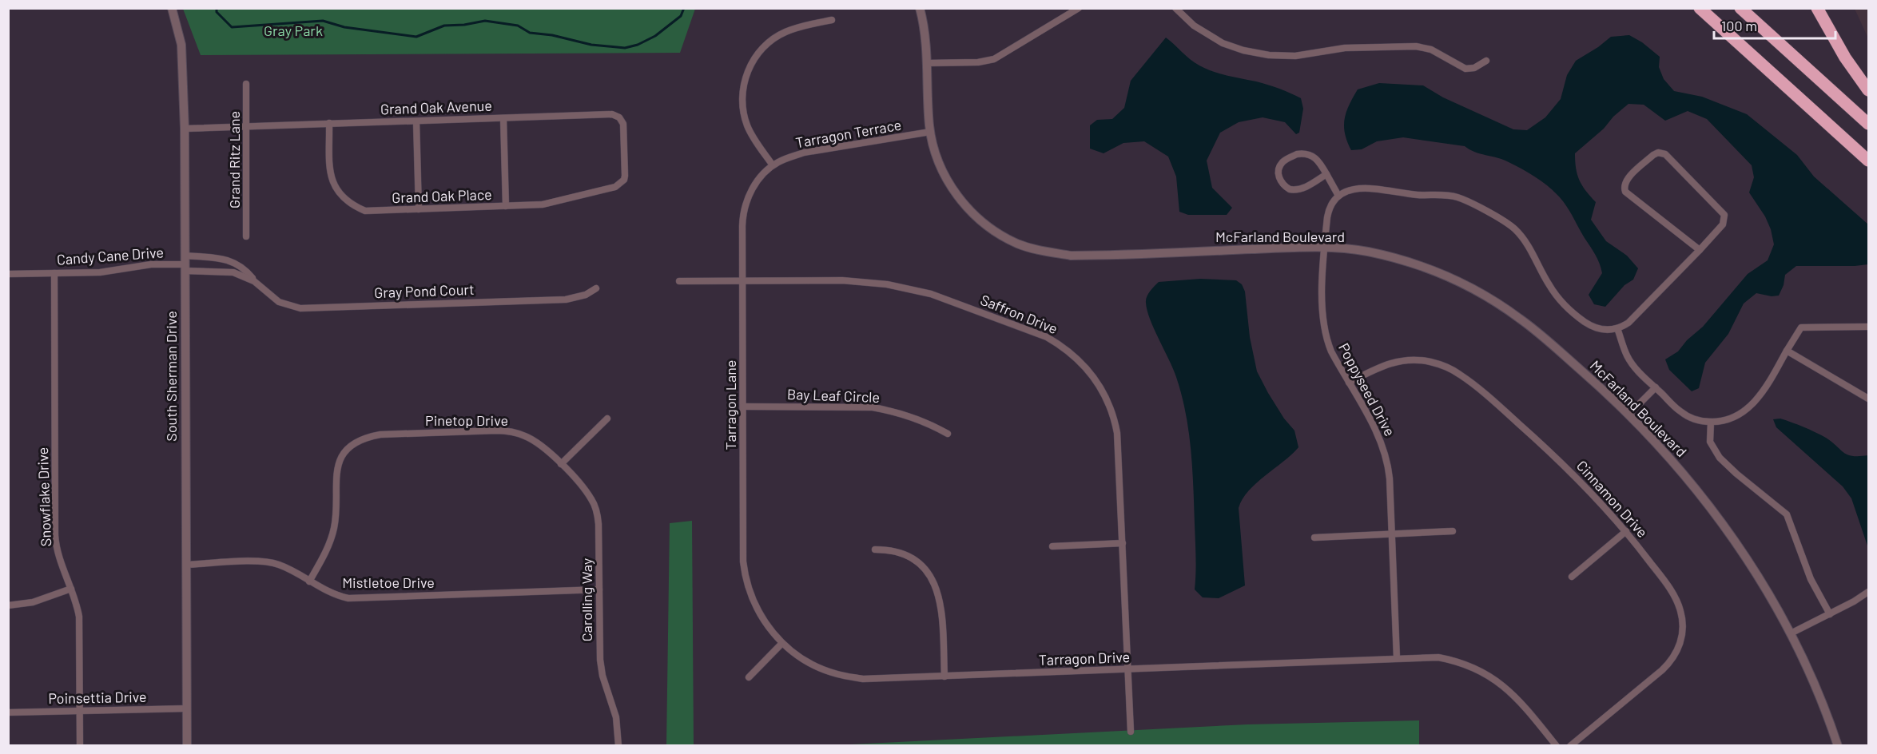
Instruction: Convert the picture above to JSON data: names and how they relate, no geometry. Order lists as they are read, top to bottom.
{
  "streets": {
    "street": [
      "Grand Oak Avenue",
      "Tarragon Terrace",
      "Grand Ritz Lane",
      "Grand Oak Place",
      "McFarland Boulevard",
      "Candy Cane Drive",
      "Gray Pond Court",
      "Saffron Drive",
      "South Sherman Drive",
      "Poppyseed Drive",
      "Bay Leaf Circle",
      "Tarragon Lane",
      "Pinetop Drive",
      "Snowflake Drive",
      "Cinnamon Drive",
      "Mistletoe Drive",
      "Carolling Way",
      "Tarragon Drive",
      "Poinsettia Drive"
    ]
  },
  "crossings": [
    ["Grand Oak Avenue", "Grand Ritz Lane"],
    ["Grand Oak Avenue", "Grand Oak Place"],
    ["Grand Oak Avenue", "South Sherman Drive"],
    ["Tarragon Terrace", "McFarland Boulevard"],
    ["Tarragon Terrace", "Tarragon Lane"],
    ["McFarland Boulevard", "Poppyseed Drive"],
    ["Candy Cane Drive", "Gray Pond Court"],
    ["Candy Cane Drive", "South Sherman Drive"],
    ["Candy Cane Drive", "Snowflake Drive"],
    ["Gray Pond Court", "South Sherman Drive"],
    ["Saffron Drive", "Tarragon Lane"],
    ["Saffron Drive", "Tarragon Drive"],
    ["South Sherman Drive", "Mistletoe Drive"],
    ["South Sherman Drive", "Poinsettia Drive"],
    ["Poppyseed Drive", "Cinnamon Drive"],
    ["Poppyseed Drive", "Tarragon Drive"],
    ["Bay Leaf Circle", "Tarragon Lane"],
    ["Tarragon Lane", "Tarragon Drive"],
    ["Pinetop Drive", "Mistletoe Drive"],
    ["Pinetop Drive", "Carolling Way"],
    ["Snowflake Drive", "Poinsettia Drive"],
    ["Mistletoe Drive", "Carolling Way"]
  ],
  "parks": ["Gray Park"],
  "scale_bar": "100 m"
}
